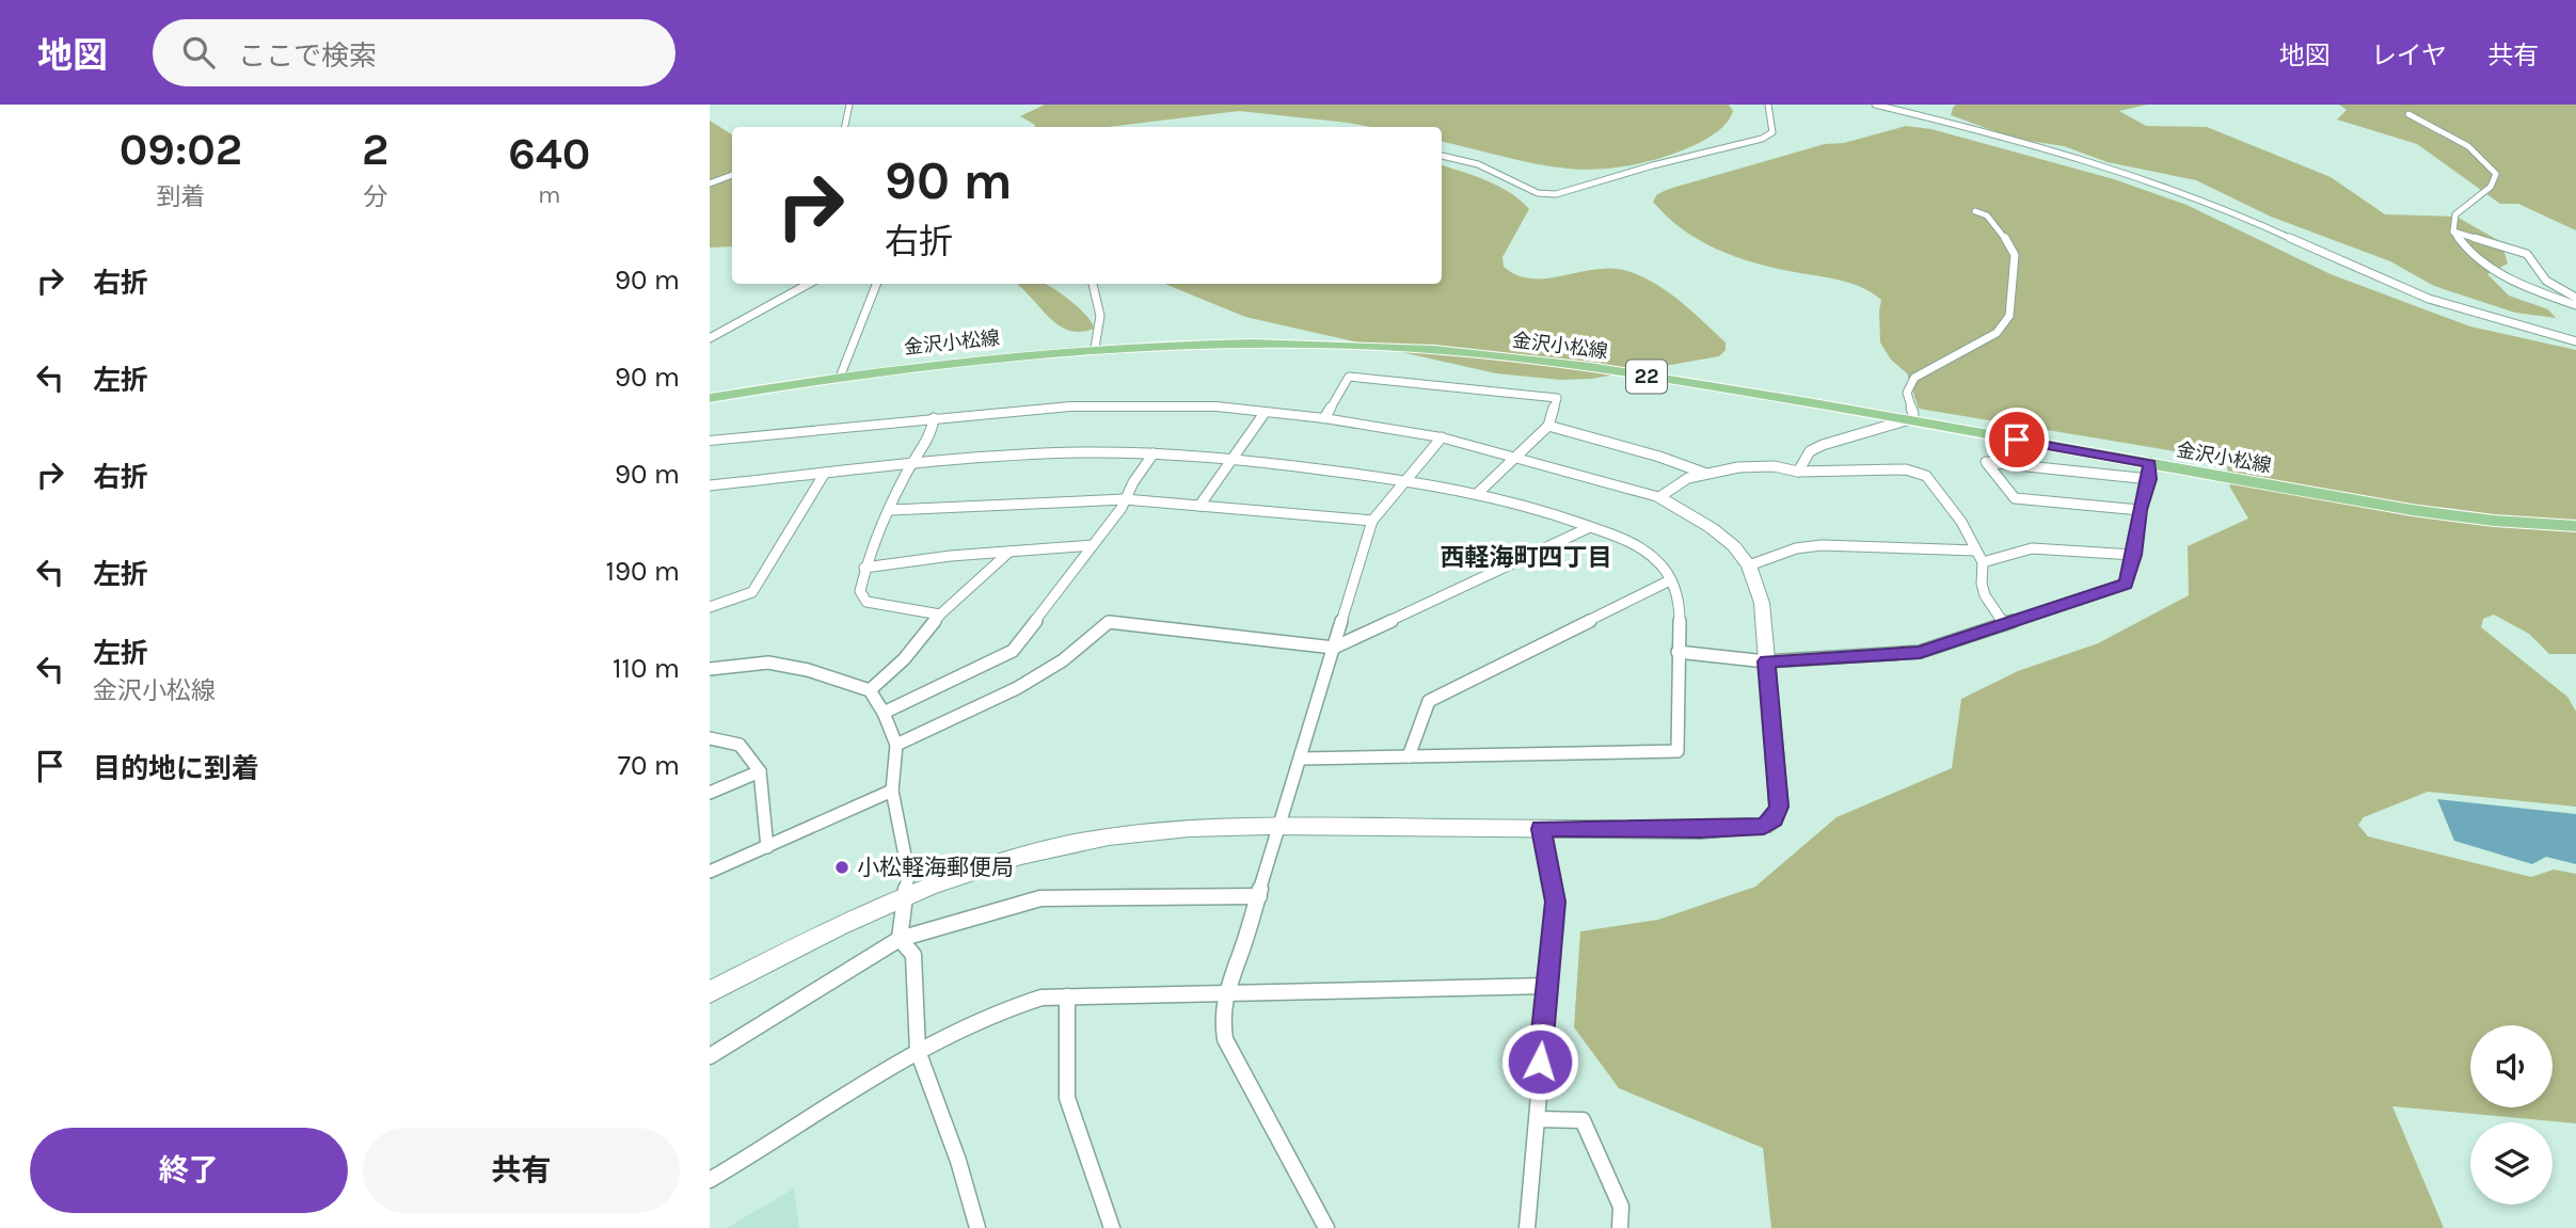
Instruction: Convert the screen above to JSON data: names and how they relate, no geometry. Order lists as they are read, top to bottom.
{
  "streets": {
    "main road": ["金沢小松線", "22"]
  },
  "districts": ["西軽海町四丁目"],
  "places": ["小松軽海郵便局"],
  "page": {
    "header": "地図",
    "search": "ここで検索",
    "nav": ["地図", "レイヤ", "共有"],
    "eta": [
      "09:02",
      "到着",
      "2",
      "分",
      "640",
      "m"
    ],
    "turn": ["90 m", "右折"],
    "list": [
      {
        "name": "右折",
        "value": "90 m"
      },
      {
        "name": "左折",
        "value": "90 m"
      },
      {
        "name": "右折",
        "value": "90 m"
      },
      {
        "name": "左折",
        "value": "190 m"
      },
      {
        "name": "左折",
        "note": "金沢小松線",
        "value": "110 m"
      },
      {
        "name": "目的地に到着",
        "value": "70 m"
      }
    ],
    "buttons": ["終了", "共有"]
  }
}
